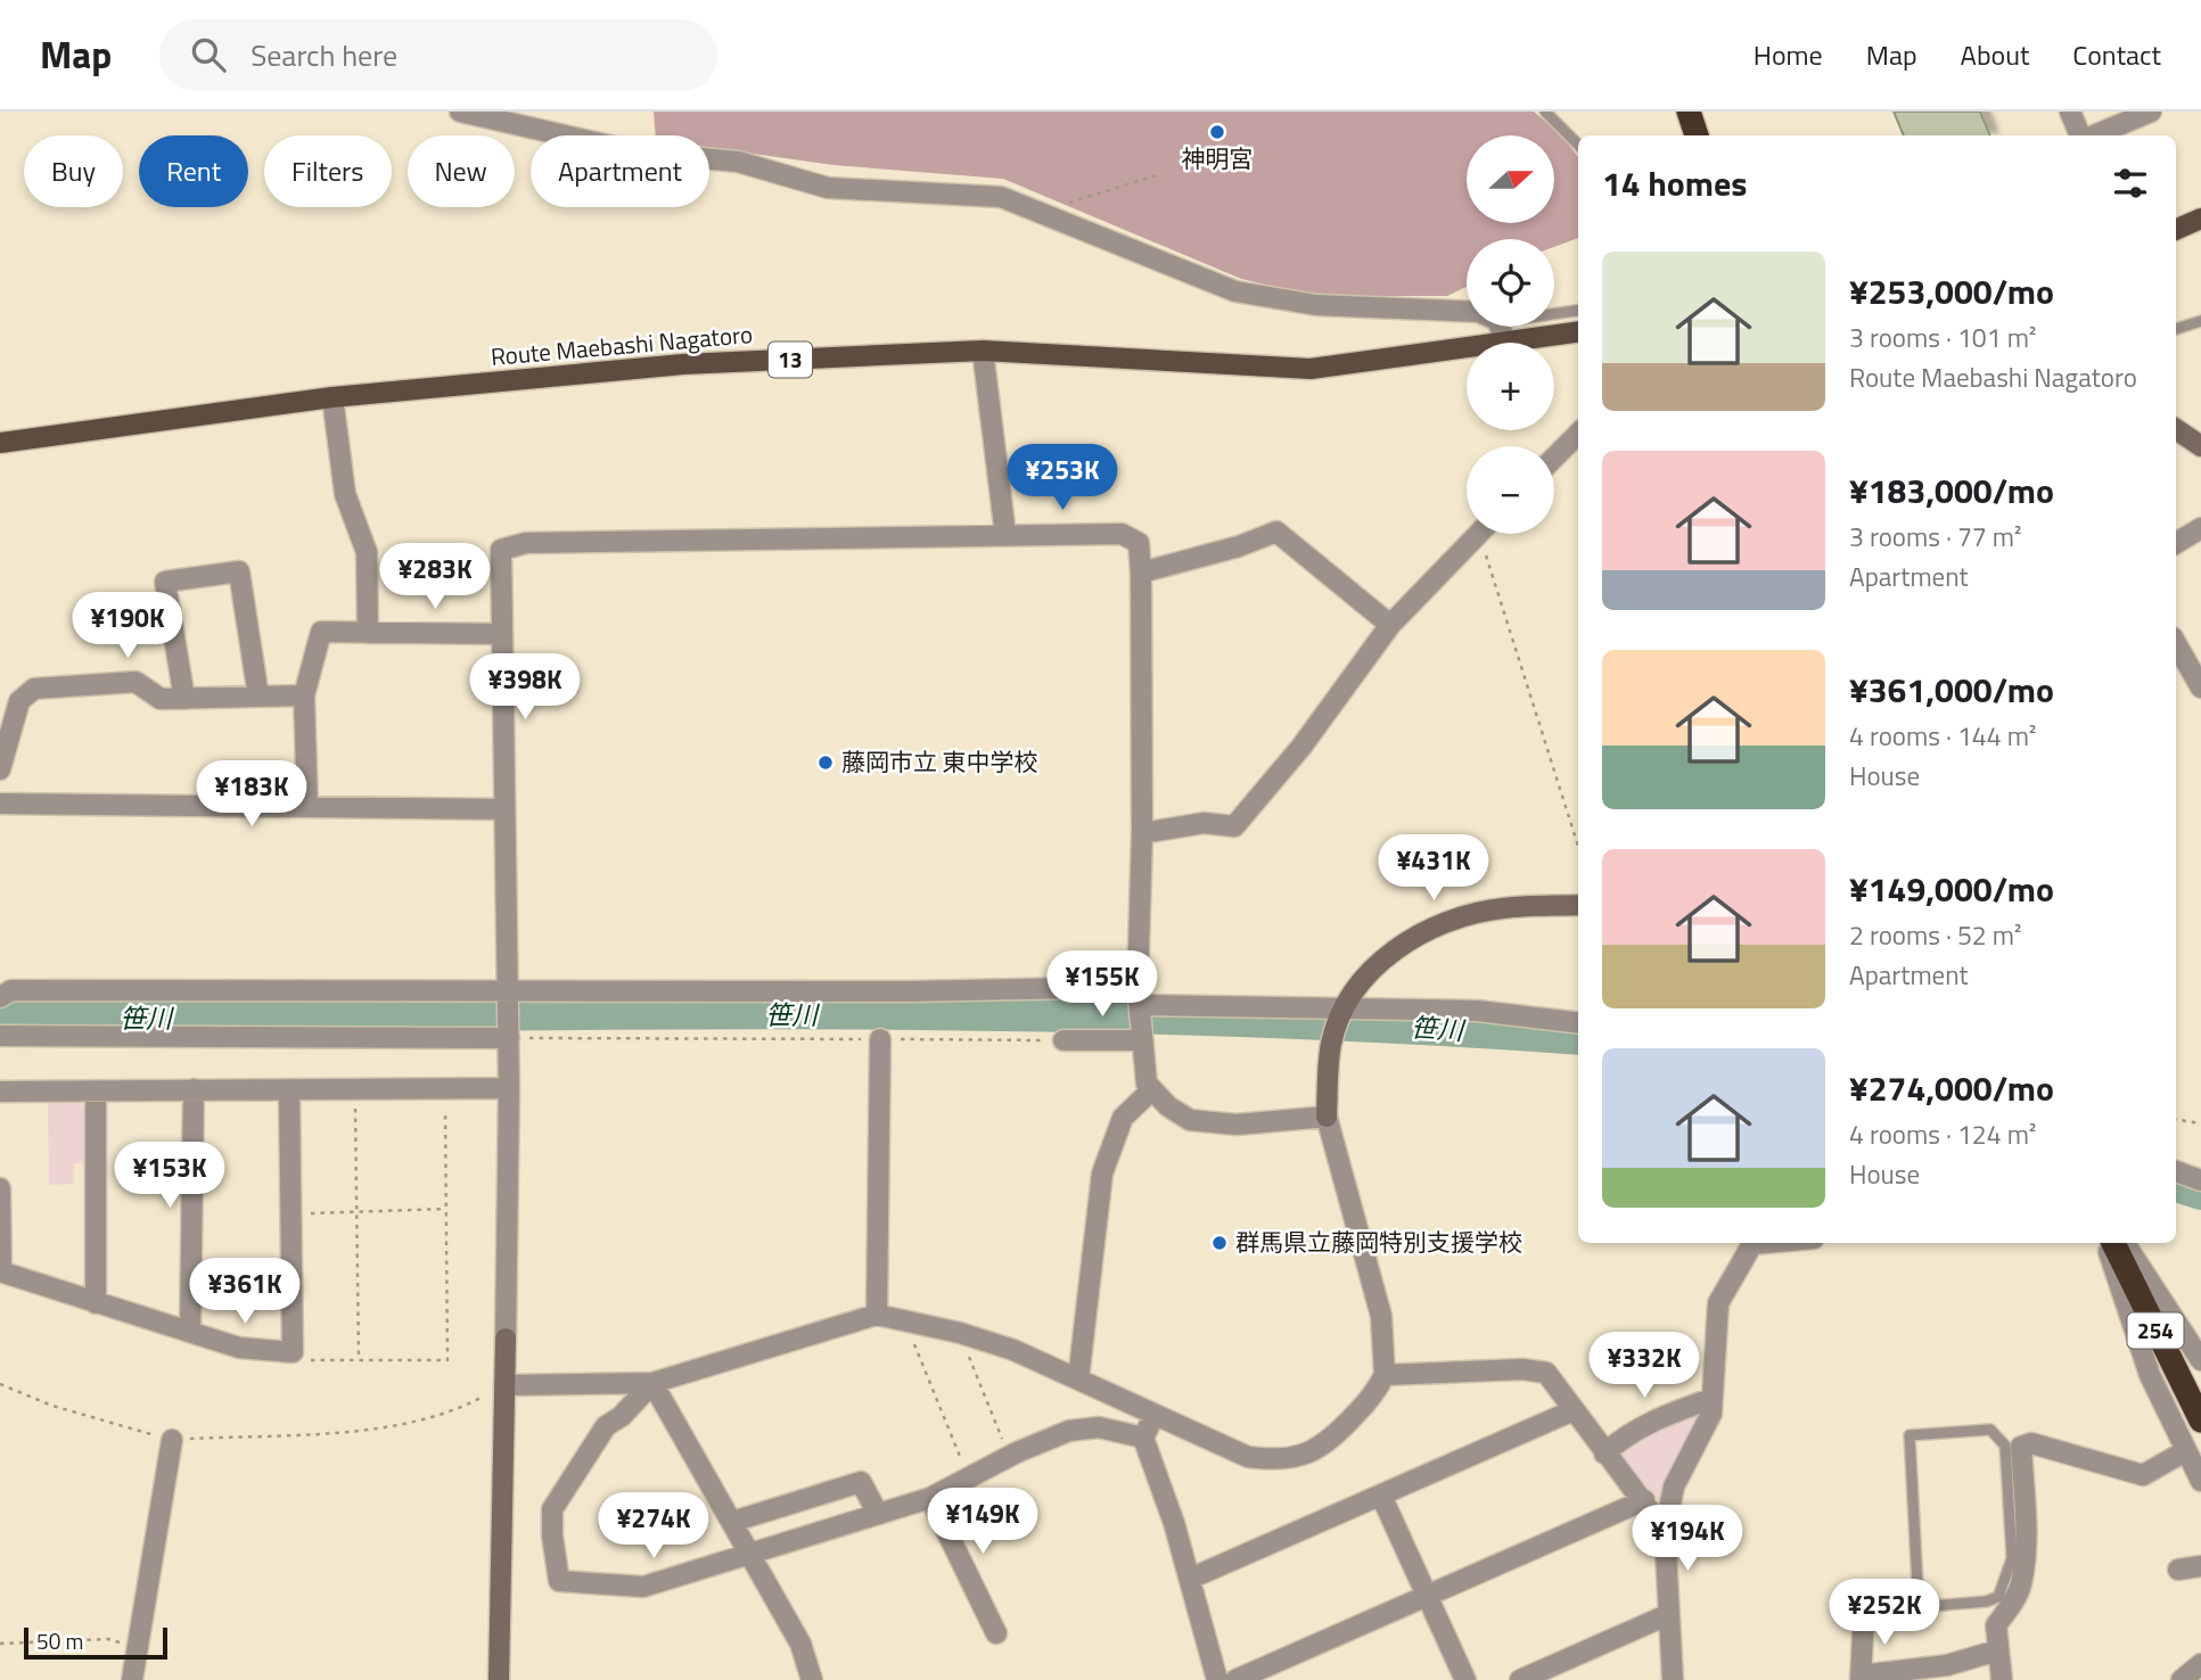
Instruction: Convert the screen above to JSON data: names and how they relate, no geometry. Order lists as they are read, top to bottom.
{
  "streets": {
    "highway": ["254"],
    "main road": ["Route Maebashi Nagatoro", "13"]
  },
  "water": ["笹川"],
  "places": ["神明宮", "藤岡市立 東中学校", "群馬県立藤岡特別支援学校"],
  "scale_bar": "50 m",
  "north": "right",
  "page": {
    "header": "Map",
    "search": "Search here",
    "nav": [
      "Home",
      "Map",
      "About",
      "Contact"
    ],
    "map_buttons": ["+", "−"],
    "chip": [
      "Buy",
      "Rent",
      "Filters",
      "New",
      "Apartment"
    ],
    "heading": "14 homes",
    "list": [
      {
        "name": "¥253,000/mo",
        "note": "3 rooms · 101 m² · Route Maebashi Nagatoro"
      },
      {
        "name": "¥183,000/mo",
        "note": "3 rooms · 77 m² · Apartment"
      },
      {
        "name": "¥361,000/mo",
        "note": "4 rooms · 144 m² · House"
      },
      {
        "name": "¥149,000/mo",
        "note": "2 rooms · 52 m² · Apartment"
      },
      {
        "name": "¥274,000/mo",
        "note": "4 rooms · 124 m² · House"
      }
    ],
    "price": [
      "¥253K",
      "¥283K",
      "¥190K",
      "¥398K",
      "¥183K",
      "¥431K",
      "¥155K",
      "¥153K",
      "¥361K",
      "¥332K",
      "¥149K",
      "¥274K",
      "¥194K",
      "¥252K"
    ],
    "scale": "50 m"
  }
}
